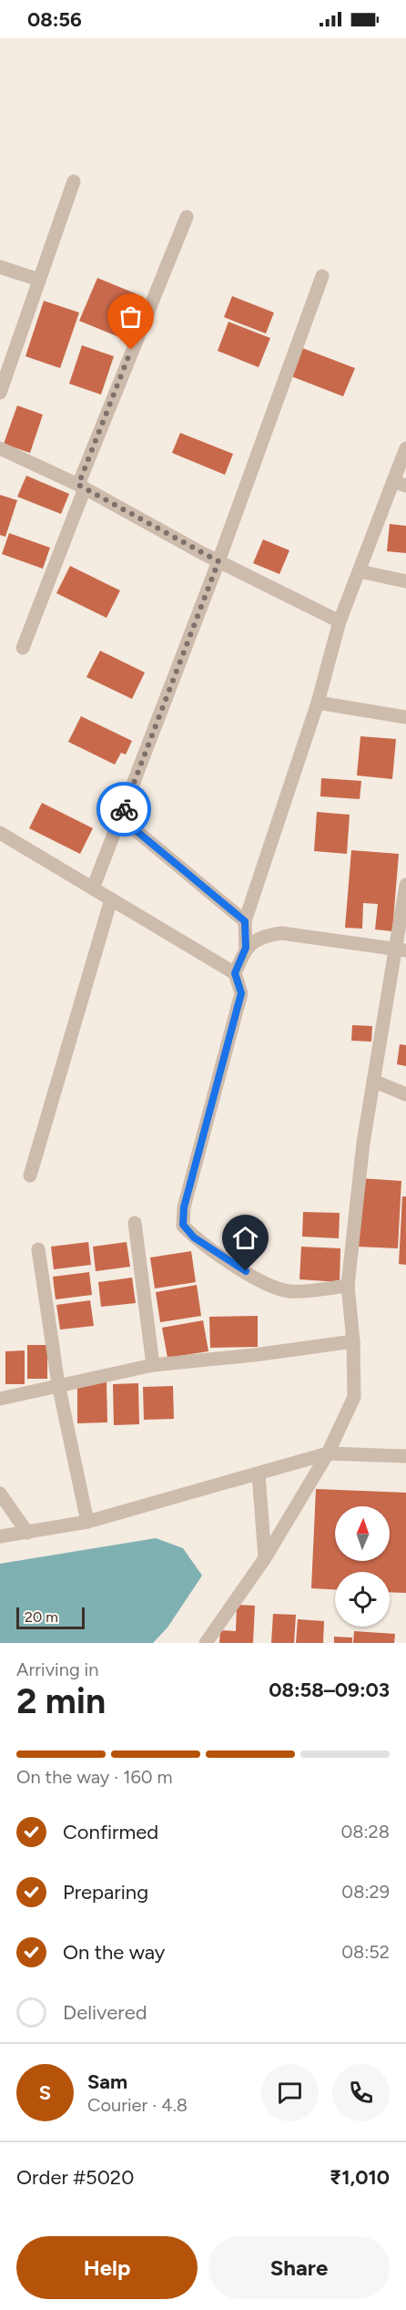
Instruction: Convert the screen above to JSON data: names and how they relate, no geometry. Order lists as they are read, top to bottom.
{
  "scale_bar": "20 m",
  "north": "top",
  "page": {
    "status": "08:56",
    "scale": "20 m",
    "heading": ["2 min", "Arriving in", "08:58–09:03"],
    "panel": [
      "Sam",
      "Courier · 4.8",
      "Order #5020",
      "₹1,010"
    ],
    "bar": "On the way · 160 m",
    "list": [
      ["Confirmed", "08:28"],
      ["Preparing", "08:29"],
      ["On the way", "08:52"],
      "Delivered"
    ],
    "round": "S",
    "buttons": ["Help", "Share"]
  }
}
